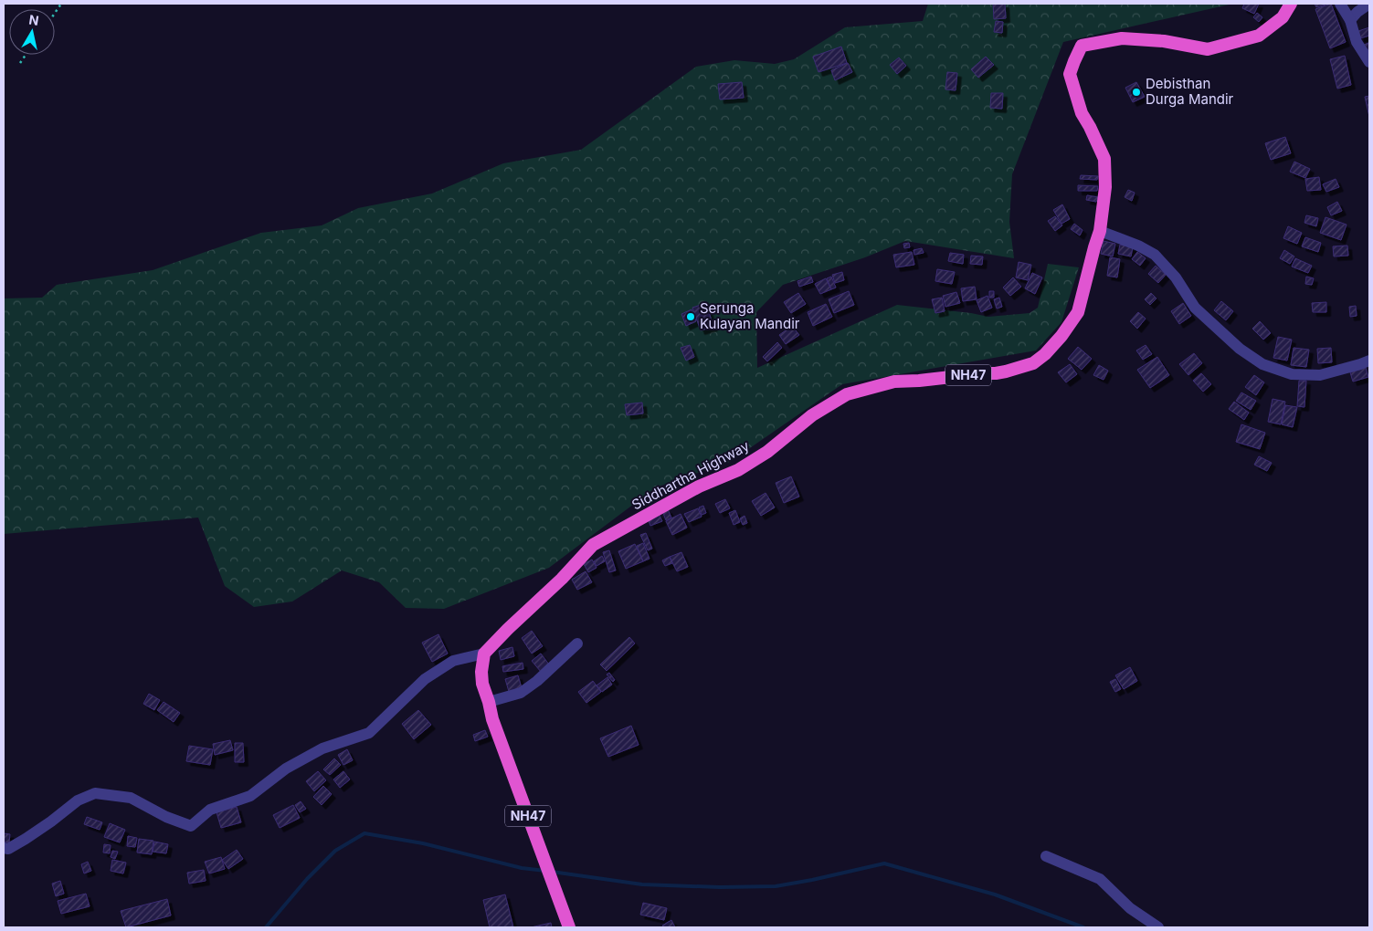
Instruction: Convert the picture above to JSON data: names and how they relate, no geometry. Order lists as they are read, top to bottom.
{
  "streets": {
    "highway": ["NH47", "Siddhartha Highway"]
  },
  "crossings": [
    ["NH47", "Siddhartha Highway"]
  ],
  "places": ["Debisthan Durga Mandir", "Serunga Kulayan Mandir"],
  "north": "top"
}
